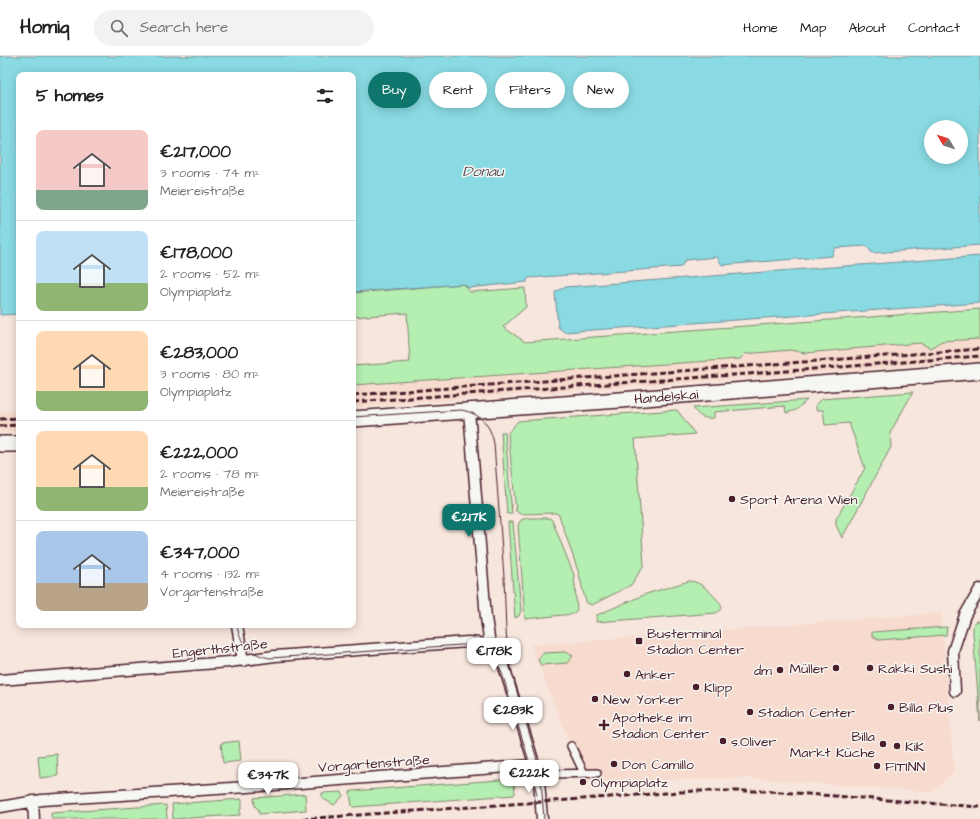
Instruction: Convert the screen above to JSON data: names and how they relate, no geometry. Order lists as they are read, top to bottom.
{
  "streets": {
    "main road": ["Handelskai"],
    "street": ["Engerthstraße", "Vorgartenstraße"]
  },
  "water": ["Donau"],
  "places": {
    "other": [
      "Sport Arena Wien",
      "Müller",
      "Rakki Sushi",
      "dm",
      "Anker",
      "Klipp",
      "New Yorker",
      "Billa Plus",
      "Stadion Center",
      "s.Oliver",
      "Billa Markt Küche",
      "KiK",
      "Don Camillo",
      "FITINN",
      "Olympiaplatz"
    ],
    "transit": ["Busterminal Stadion Center"],
    "health": ["Apotheke im Stadion Center"]
  },
  "north": "top left",
  "page": {
    "header": "Homiq",
    "search": "Search here",
    "nav": [
      "Home",
      "Map",
      "About",
      "Contact"
    ],
    "chip": [
      "Buy",
      "Rent",
      "Filters",
      "New"
    ],
    "heading": "5 homes",
    "list": [
      {
        "name": "€217,000",
        "note": "3 rooms · 74 m² · Meiereistraße"
      },
      {
        "name": "€178,000",
        "note": "2 rooms · 52 m² · Olympiaplatz"
      },
      {
        "name": "€283,000",
        "note": "3 rooms · 80 m² · Olympiaplatz"
      },
      {
        "name": "€222,000",
        "note": "2 rooms · 78 m² · Meiereistraße"
      },
      {
        "name": "€347,000",
        "note": "4 rooms · 132 m² · Vorgartenstraße"
      }
    ],
    "price": [
      "€217K",
      "€178K",
      "€283K",
      "€222K",
      "€347K"
    ]
  }
}
